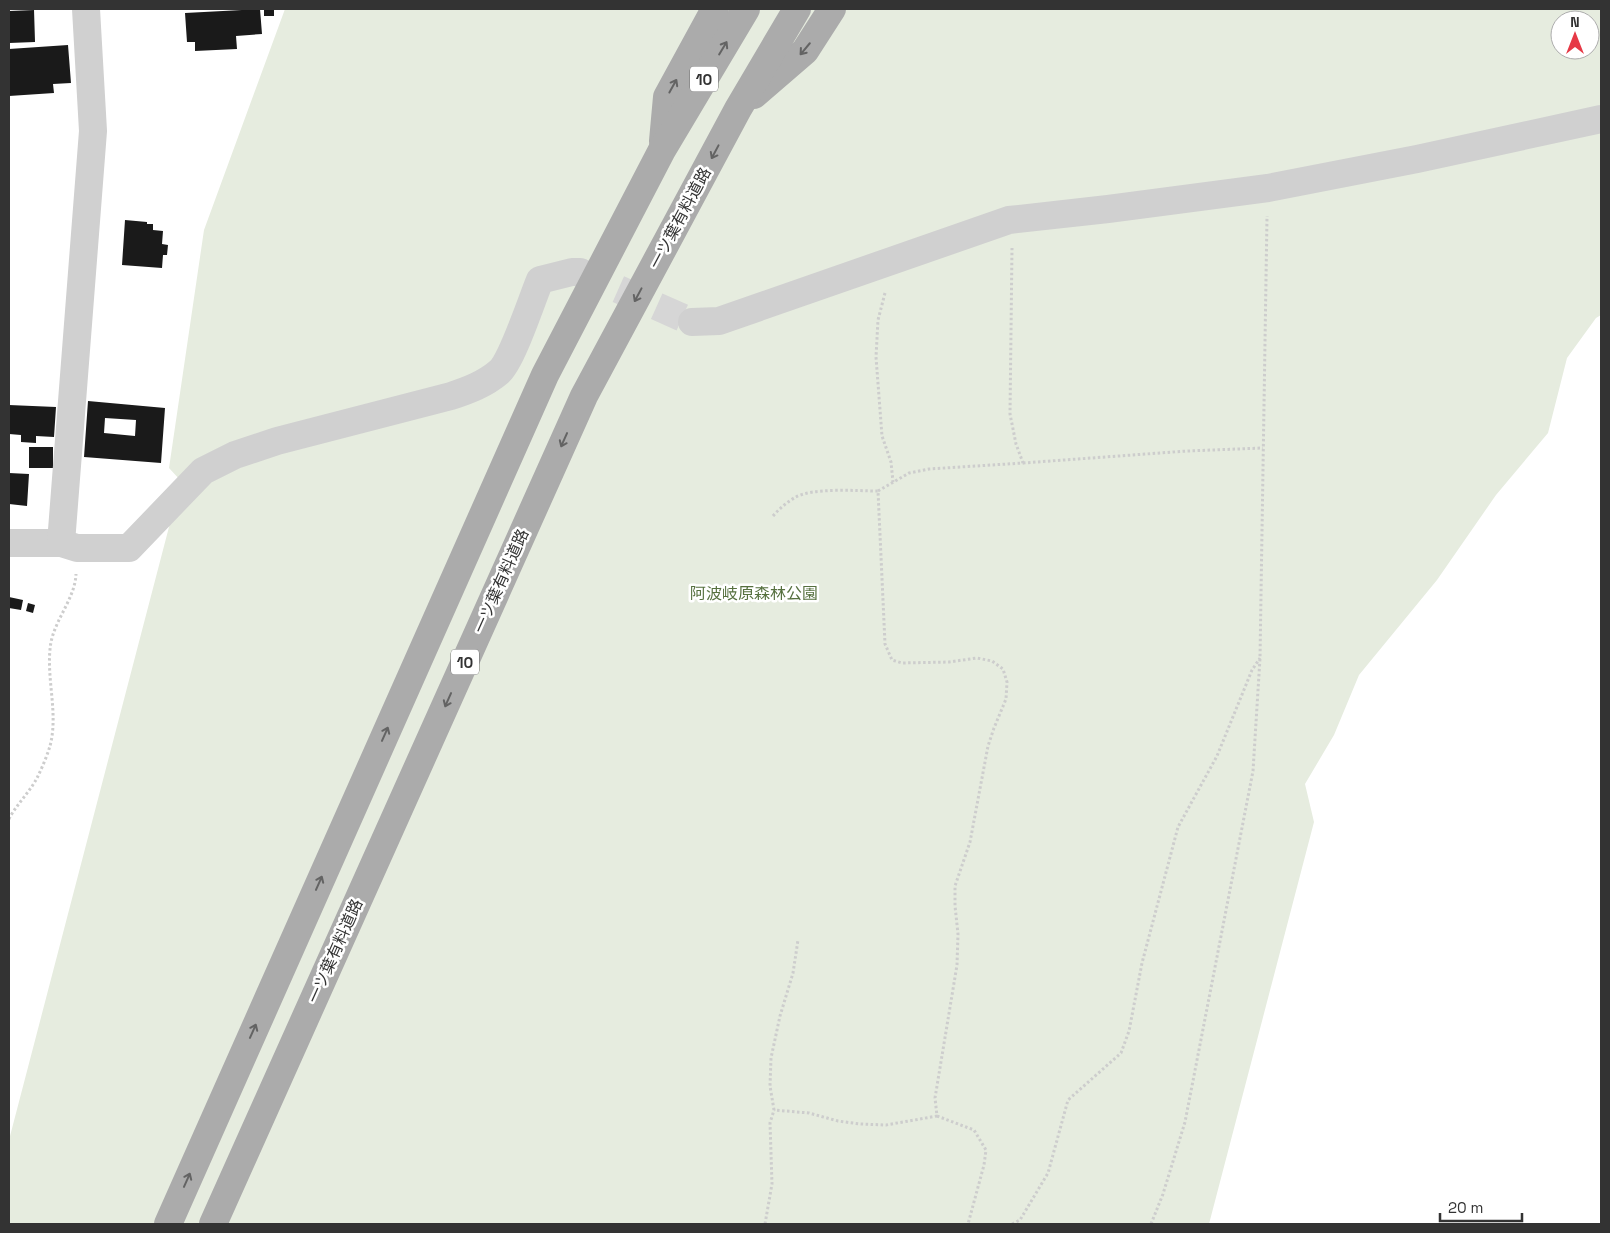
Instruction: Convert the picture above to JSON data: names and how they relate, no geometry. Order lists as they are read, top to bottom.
{
  "streets": {
    "main road": ["10", "一ツ葉有料道路"]
  },
  "parks": ["阿波岐原森林公園"],
  "scale_bar": "20 m",
  "north": "top"
}
